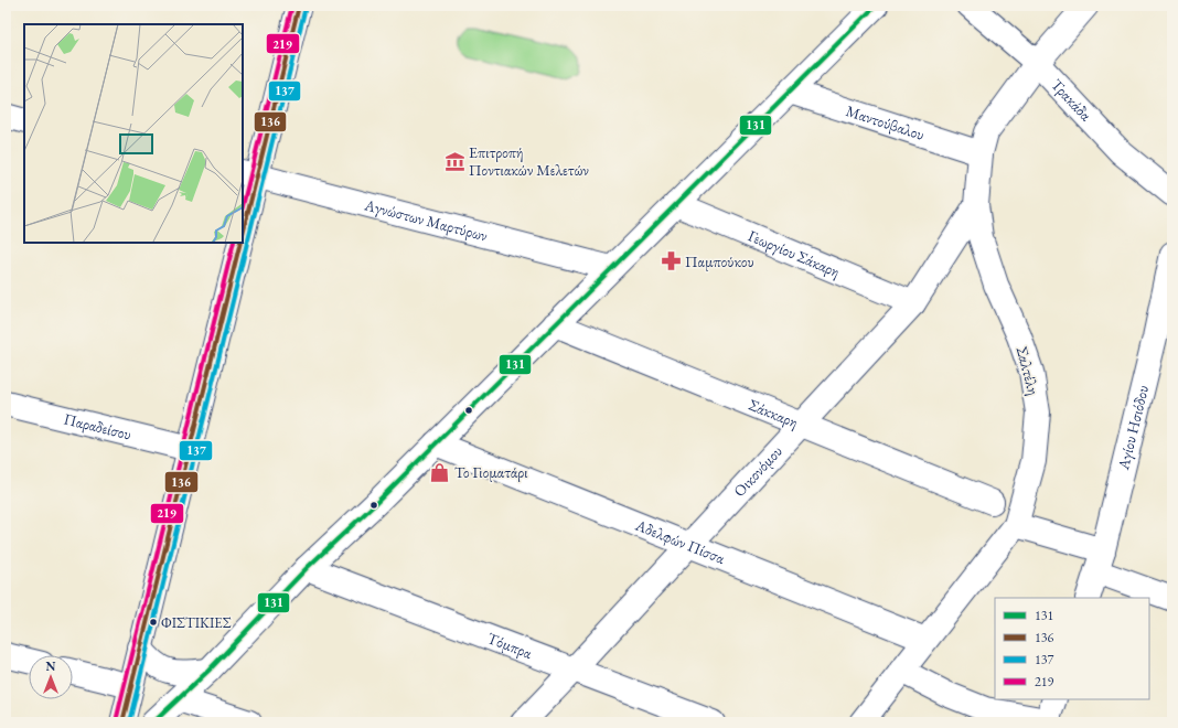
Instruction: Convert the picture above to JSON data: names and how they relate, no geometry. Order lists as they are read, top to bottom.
{
  "streets": {
    "street": [
      "Τρακάδα",
      "Μαντούβαλου",
      "Αγνώστων Μαρτύρων",
      "Γεωργίου Σάκαρη",
      "Σαλτέλη",
      "Σάκκαρη",
      "Παραδείσου",
      "Αγίου Ησιόδου",
      "Οικονόμου",
      "Αδελφών Πίσσα",
      "Τόμπρα"
    ]
  },
  "crossings": [
    ["Τρακάδα", "Σαλτέλη"],
    ["Μαντούβαλου", "Σαλτέλη"],
    ["Γεωργίου Σάκαρη", "Οικονόμου"],
    ["Σαλτέλη", "Οικονόμου"],
    ["Σαλτέλη", "Αδελφών Πίσσα"],
    ["Σάκκαρη", "Οικονόμου"],
    ["Οικονόμου", "Αδελφών Πίσσα"],
    ["Οικονόμου", "Τόμπρα"]
  ],
  "places": {
    "museum": ["Επιτροπή Ποντιακών Μελετών"],
    "pharmacy": ["Παμπούκου"],
    "shop": ["Το Γιοματάρι"],
    "other": ["ΦΙΣΤΙΚΙΕΣ"]
  },
  "lines": [
    "transit line 131",
    "transit line 136",
    "transit line 219",
    "transit line 137"
  ],
  "legend": [
    "131",
    "136",
    "137",
    "219"
  ],
  "north": "top"
}
